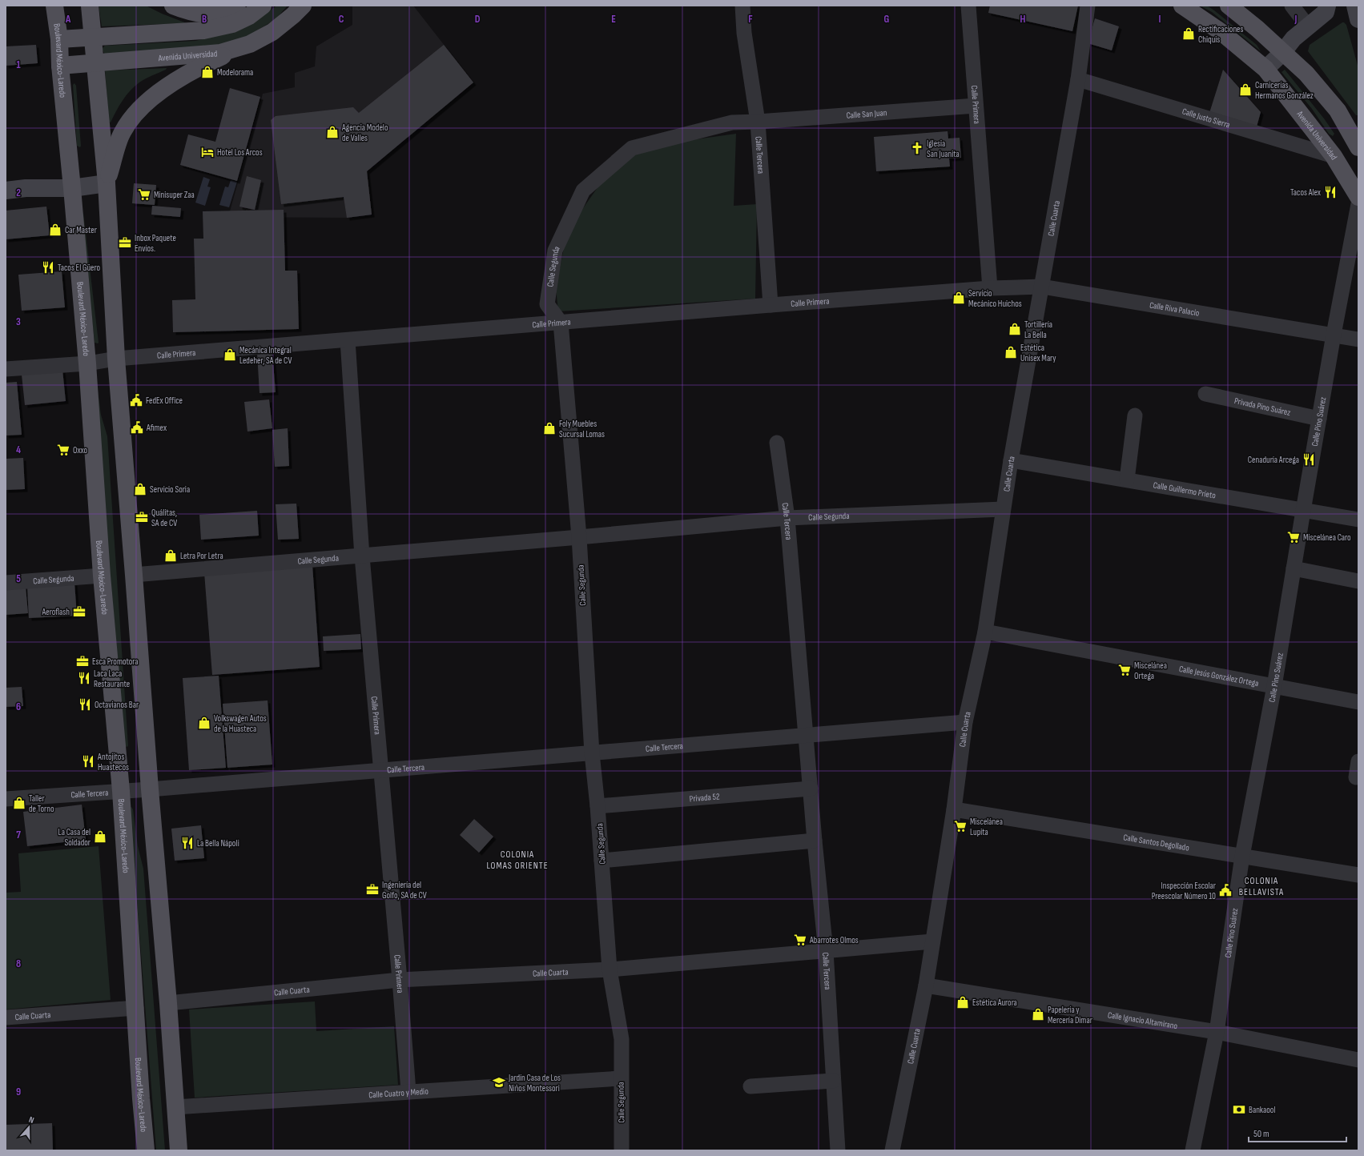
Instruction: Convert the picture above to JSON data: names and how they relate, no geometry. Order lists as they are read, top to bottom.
{
  "streets": {
    "main road": ["Avenida Universidad", "Boulevard México-Laredo"],
    "street": [
      "Calle Primera",
      "Calle San Juan",
      "Calle Justo Sierra",
      "Calle Tercera",
      "Calle Cuarta",
      "Calle Segunda",
      "Calle Riva Palacio",
      "Privada Pino Suárez",
      "Calle Pino Suárez",
      "Calle Guillermo Prieto",
      "Calle Jesús González Ortega",
      "Privada 52",
      "Calle Santos Degollado",
      "Calle Ignacio Altamirano",
      "Calle Cuatro y Medio"
    ]
  },
  "crossings": [
    ["Avenida Universidad", "Boulevard México-Laredo"],
    ["Avenida Universidad", "Calle Justo Sierra"],
    ["Boulevard México-Laredo", "Calle Primera"],
    ["Boulevard México-Laredo", "Calle Tercera"],
    ["Boulevard México-Laredo", "Calle Cuarta"],
    ["Boulevard México-Laredo", "Calle Segunda"],
    ["Calle Primera", "Calle San Juan"],
    ["Calle Primera", "Calle Tercera"],
    ["Calle Primera", "Calle Cuarta"],
    ["Calle Primera", "Calle Segunda"],
    ["Calle Primera", "Calle Riva Palacio"],
    ["Calle Primera", "Calle Cuatro y Medio"],
    ["Calle San Juan", "Calle Tercera"],
    ["Calle San Juan", "Calle Segunda"],
    ["Calle Justo Sierra", "Calle Cuarta"],
    ["Calle Tercera", "Calle Cuarta"],
    ["Calle Tercera", "Calle Segunda"],
    ["Calle Tercera", "Privada 52"],
    ["Calle Cuarta", "Calle Segunda"],
    ["Calle Cuarta", "Calle Riva Palacio"],
    ["Calle Cuarta", "Calle Guillermo Prieto"],
    ["Calle Cuarta", "Calle Jesús González Ortega"],
    ["Calle Cuarta", "Calle Santos Degollado"],
    ["Calle Cuarta", "Calle Ignacio Altamirano"],
    ["Calle Segunda", "Privada 52"],
    ["Calle Segunda", "Calle Cuatro y Medio"],
    ["Calle Riva Palacio", "Calle Pino Suárez"],
    ["Privada Pino Suárez", "Calle Pino Suárez"],
    ["Calle Pino Suárez", "Calle Guillermo Prieto"],
    ["Calle Pino Suárez", "Calle Jesús González Ortega"],
    ["Calle Pino Suárez", "Calle Santos Degollado"],
    ["Calle Pino Suárez", "Calle Ignacio Altamirano"]
  ],
  "districts": ["COLONIA LOMAS ORIENTE", "COLONIA BELLAVISTA"],
  "places": {
    "shop": [
      "Rectificaciones Chiquis",
      "Modelorama",
      "Carnicerías Hermanos González",
      "Agencia Modelo de Valles",
      "Car Master",
      "Servicio Mecánico Huichos",
      "Tortillería La Bella",
      "Estética Unisex Mary",
      "Mecánica Integral Ledeher, SA de CV",
      "Foly Muebles Sucursal Lomas",
      "Servicio Soria",
      "Letra Por Letra",
      "Volkswagen Autos de la Huasteca",
      "Taller de Torno",
      "La Casa del Soldador",
      "Estética Aurora",
      "Papelería y Mercería Dimar"
    ],
    "church": ["Iglesia San Juanita"],
    "hotel": ["Hotel Los Arcos"],
    "restaurant": [
      "Tacos Alex",
      "Tacos El Güero",
      "Cenaduría Arcega",
      "Laca Laca Restaurante",
      "Octavianos Bar",
      "Antojitos Huastecos",
      "La Bella Nápoli"
    ],
    "supermarket": [
      "Minisuper Zaa",
      "Oxxo",
      "Miscelánea Caro",
      "Miscelánea Ortega",
      "Miscelánea Lupita",
      "Abarrotes Olmos"
    ],
    "office": [
      "Inbox Paquete Envíos.",
      "Quálitas, SA de CV",
      "Aeroflash",
      "Esca Promotora",
      "Ingeniería del Golfo, SA de CV"
    ],
    "public building": ["FedEx Office", "Afimex", "Inspección Escolar Preescolar Número 10"],
    "school or university": ["Jardín Casa de Los Niños Montessori"],
    "bank": ["Bankaool"]
  },
  "scale_bar": "50 m",
  "north": "top",
  "grid": {
    "columns": [
      "A",
      "B",
      "C",
      "D",
      "E",
      "F",
      "G",
      "H",
      "I",
      "J"
    ],
    "rows": [
      "1",
      "2",
      "3",
      "4",
      "5",
      "6",
      "7",
      "8",
      "9"
    ]
  }
}
